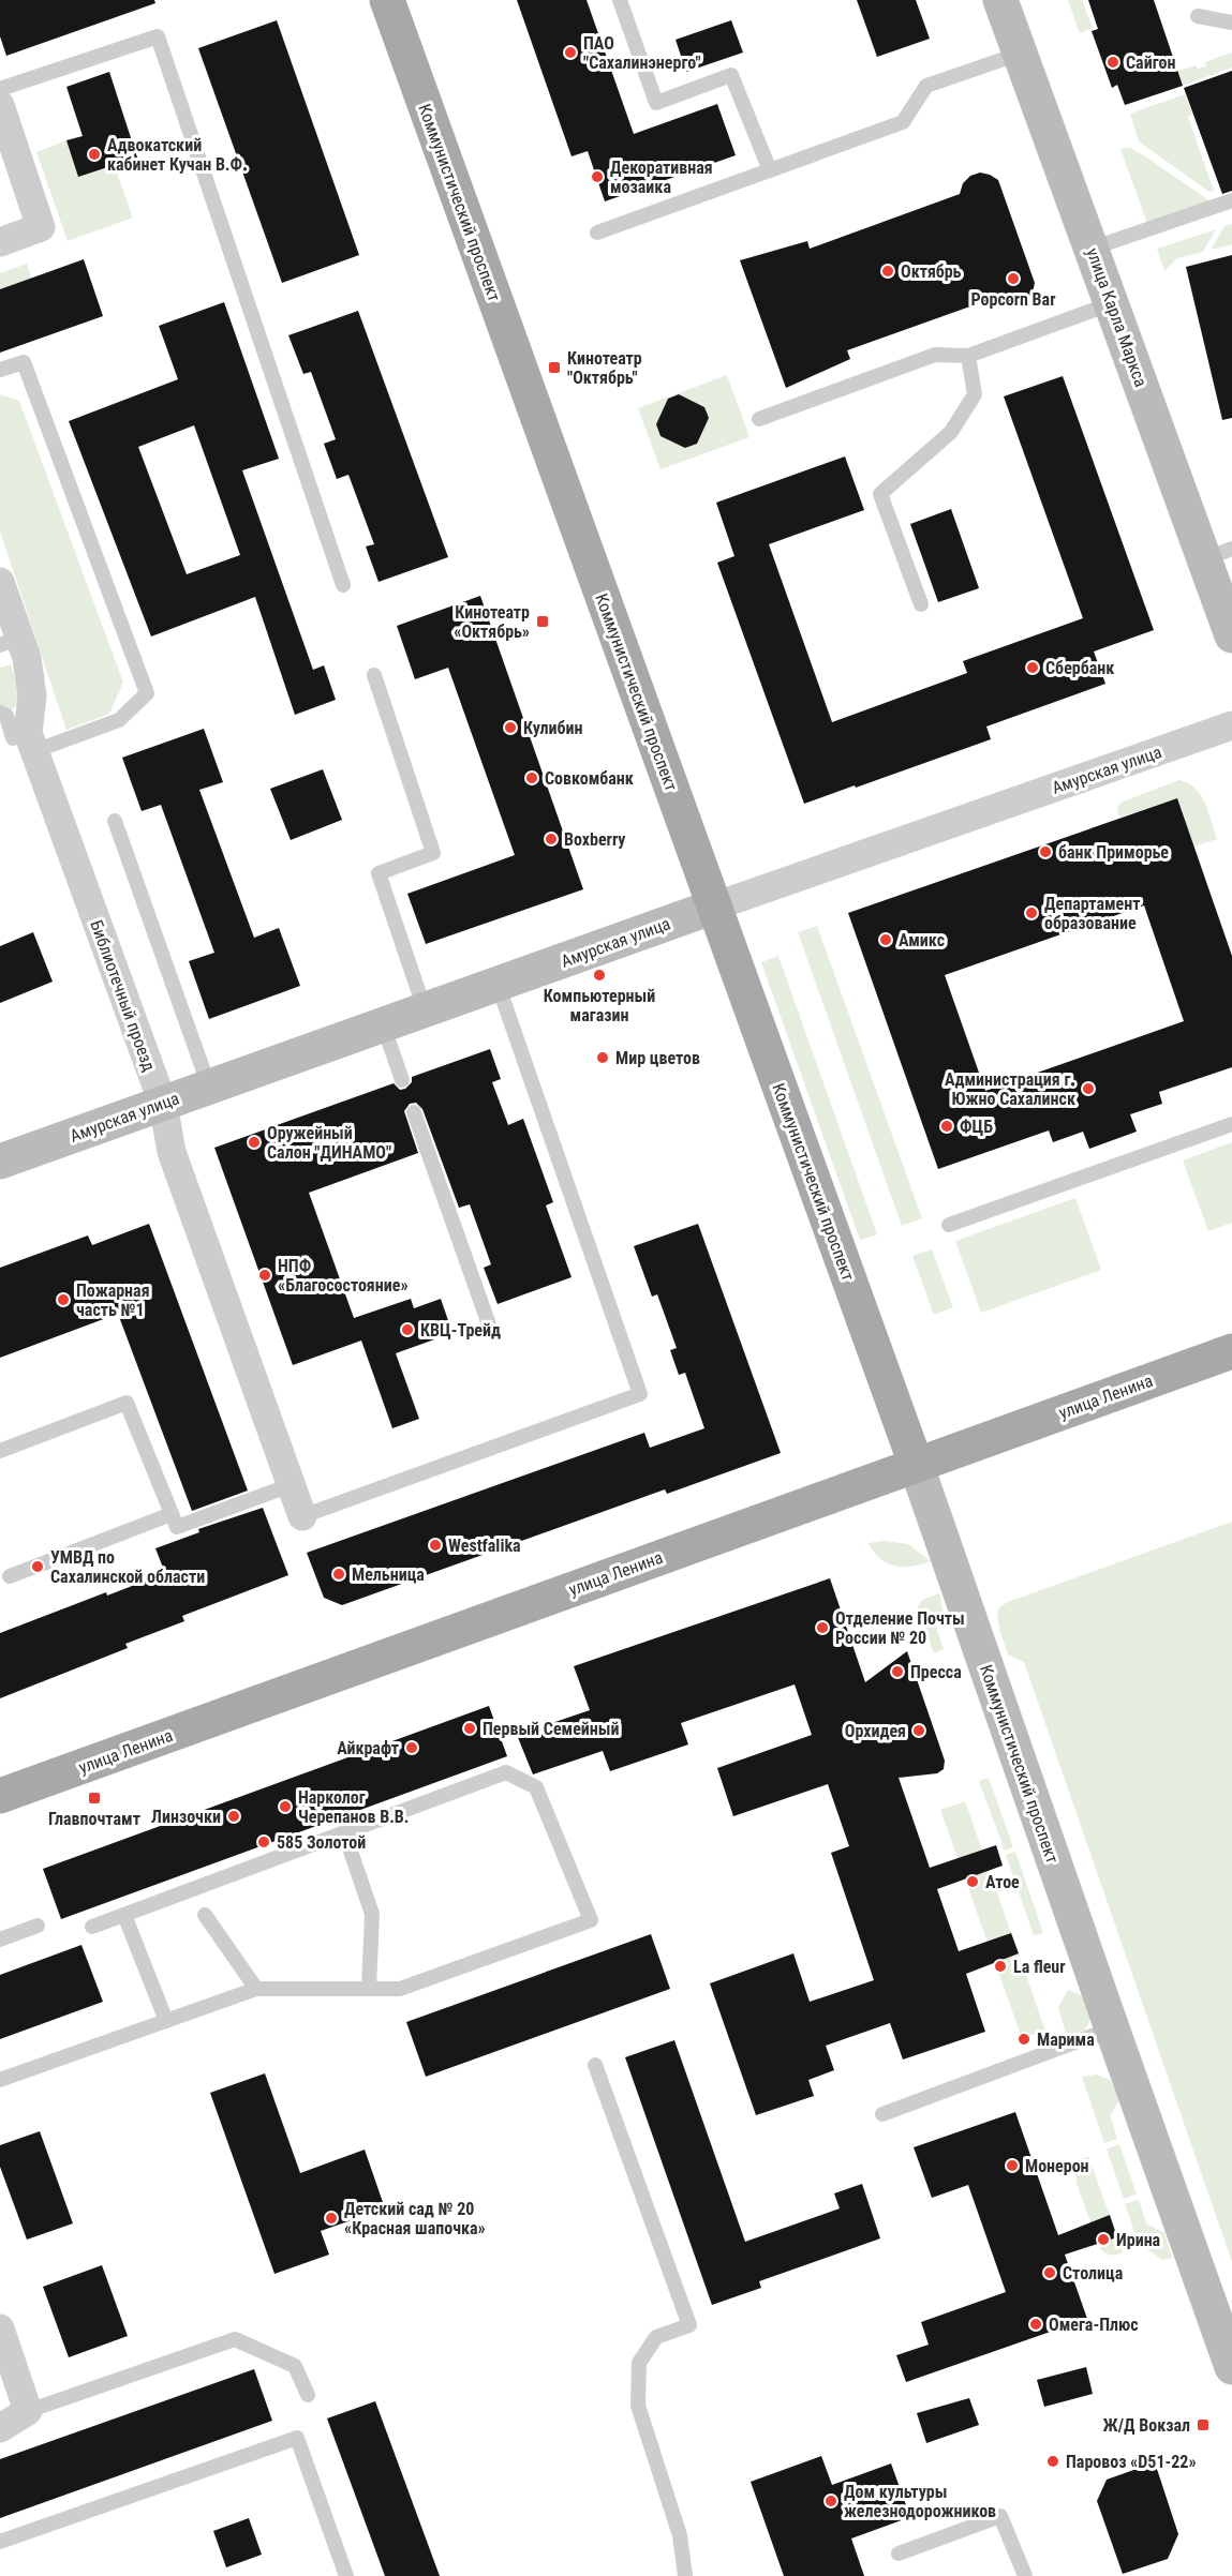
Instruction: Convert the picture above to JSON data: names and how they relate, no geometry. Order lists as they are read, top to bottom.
{
  "streets": {
    "main road": ["Коммунистический проспект", "улица Ленина"],
    "street": ["улица Карла Маркса", "Амурская улица", "Библиотечный проезд"]
  },
  "crossings": [
    ["Коммунистический проспект", "Амурская улица"],
    ["Коммунистический проспект", "улица Ленина"],
    ["Амурская улица", "Библиотечный проезд"]
  ],
  "places": {
    "other": [
      "ПАО \"Сахалинэнерго\"",
      "Сайгон",
      "Адвокатский кабинет Кучан В.Ф.",
      "Декоративная мозаика",
      "Октябрь",
      "Popcorn Bar",
      "Сбербанк",
      "Кулибин",
      "Совкомбанк",
      "Boxberry",
      "банк Приморье",
      "Департамент образование",
      "Амикс",
      "Компьютерный магазин",
      "Мир цветов",
      "Администрация г. Южно Сахалинск",
      "ФЦБ",
      "Оружейный Салон \"ДИНАМО\"",
      "НПФ «Благосостояние»",
      "Пожарная часть №1",
      "КВЦ-Трейд",
      "Westfalika",
      "УМВД по Сахалинской области",
      "Мельница",
      "Отделение Почты России № 20",
      "Пресса",
      "Первый Семейный",
      "Орхидея",
      "Айкрафт",
      "Нарколог Черепанов В.В.",
      "Линзочки",
      "585 Золотой",
      "Атое",
      "La fleur",
      "Марима",
      "Монерон",
      "Детский сад № 20 «Красная шапочка»",
      "Ирина",
      "Столица",
      "Омега-Плюс",
      "Паровоз «D51-22»",
      "Дом культуры железнодорожников"
    ],
    "transit": [
      "Кинотеатр \"Октябрь\"",
      "Кинотеатр «Октябрь»",
      "Главпочтамт",
      "Ж/Д Вокзал"
    ]
  }
}
